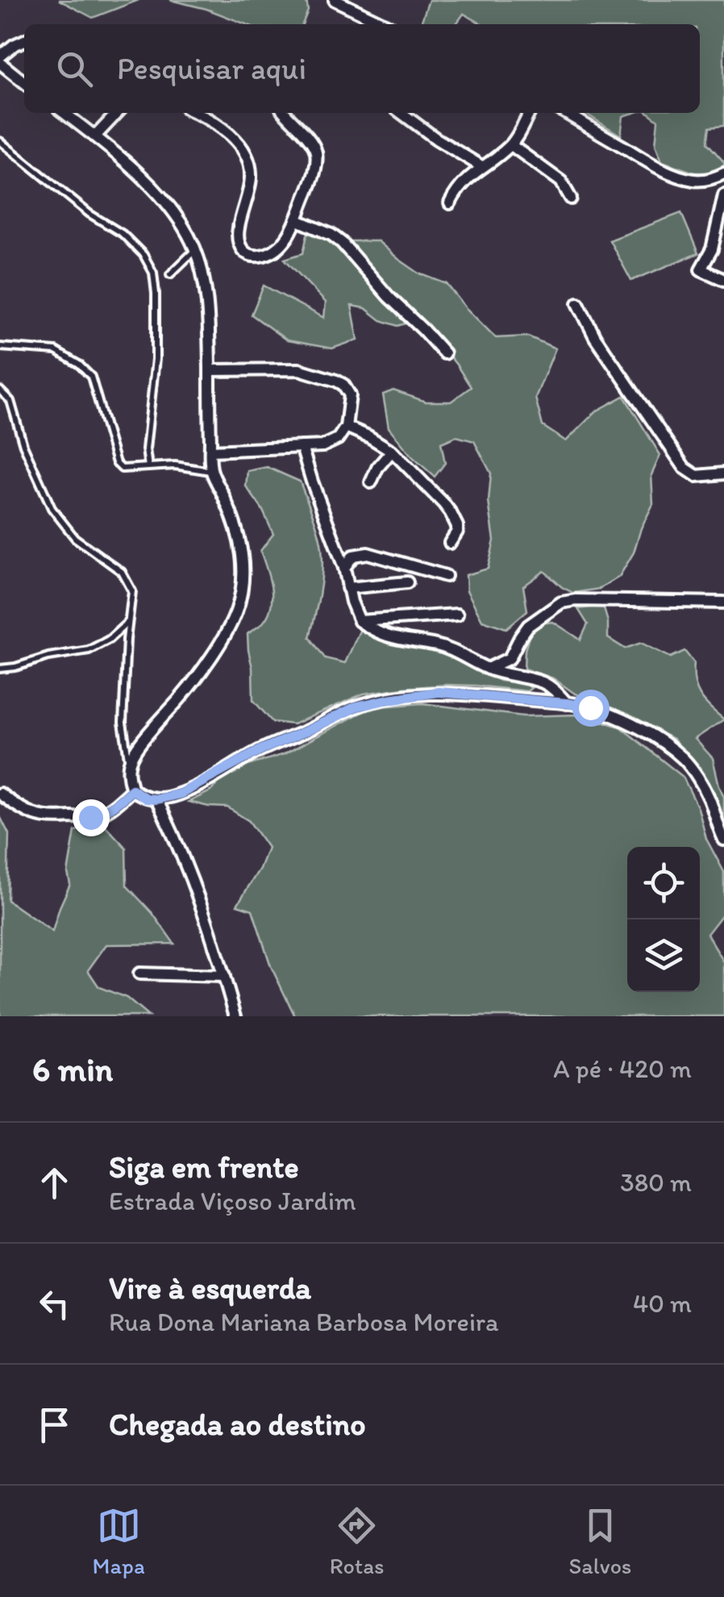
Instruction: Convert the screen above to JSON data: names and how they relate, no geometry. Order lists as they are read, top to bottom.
{
  "page": {
    "search": "Pesquisar aqui",
    "heading": ["6 min", "A pé · 420 m"],
    "list": [
      ["Siga em frente", "Estrada Viçoso Jardim", "380 m"],
      ["Vire à esquerda", "Rua Dona Mariana Barbosa Moreira", "40 m"],
      "Chegada ao destino"
    ],
    "nav": ["Mapa", "Rotas", "Salvos"]
  }
}
